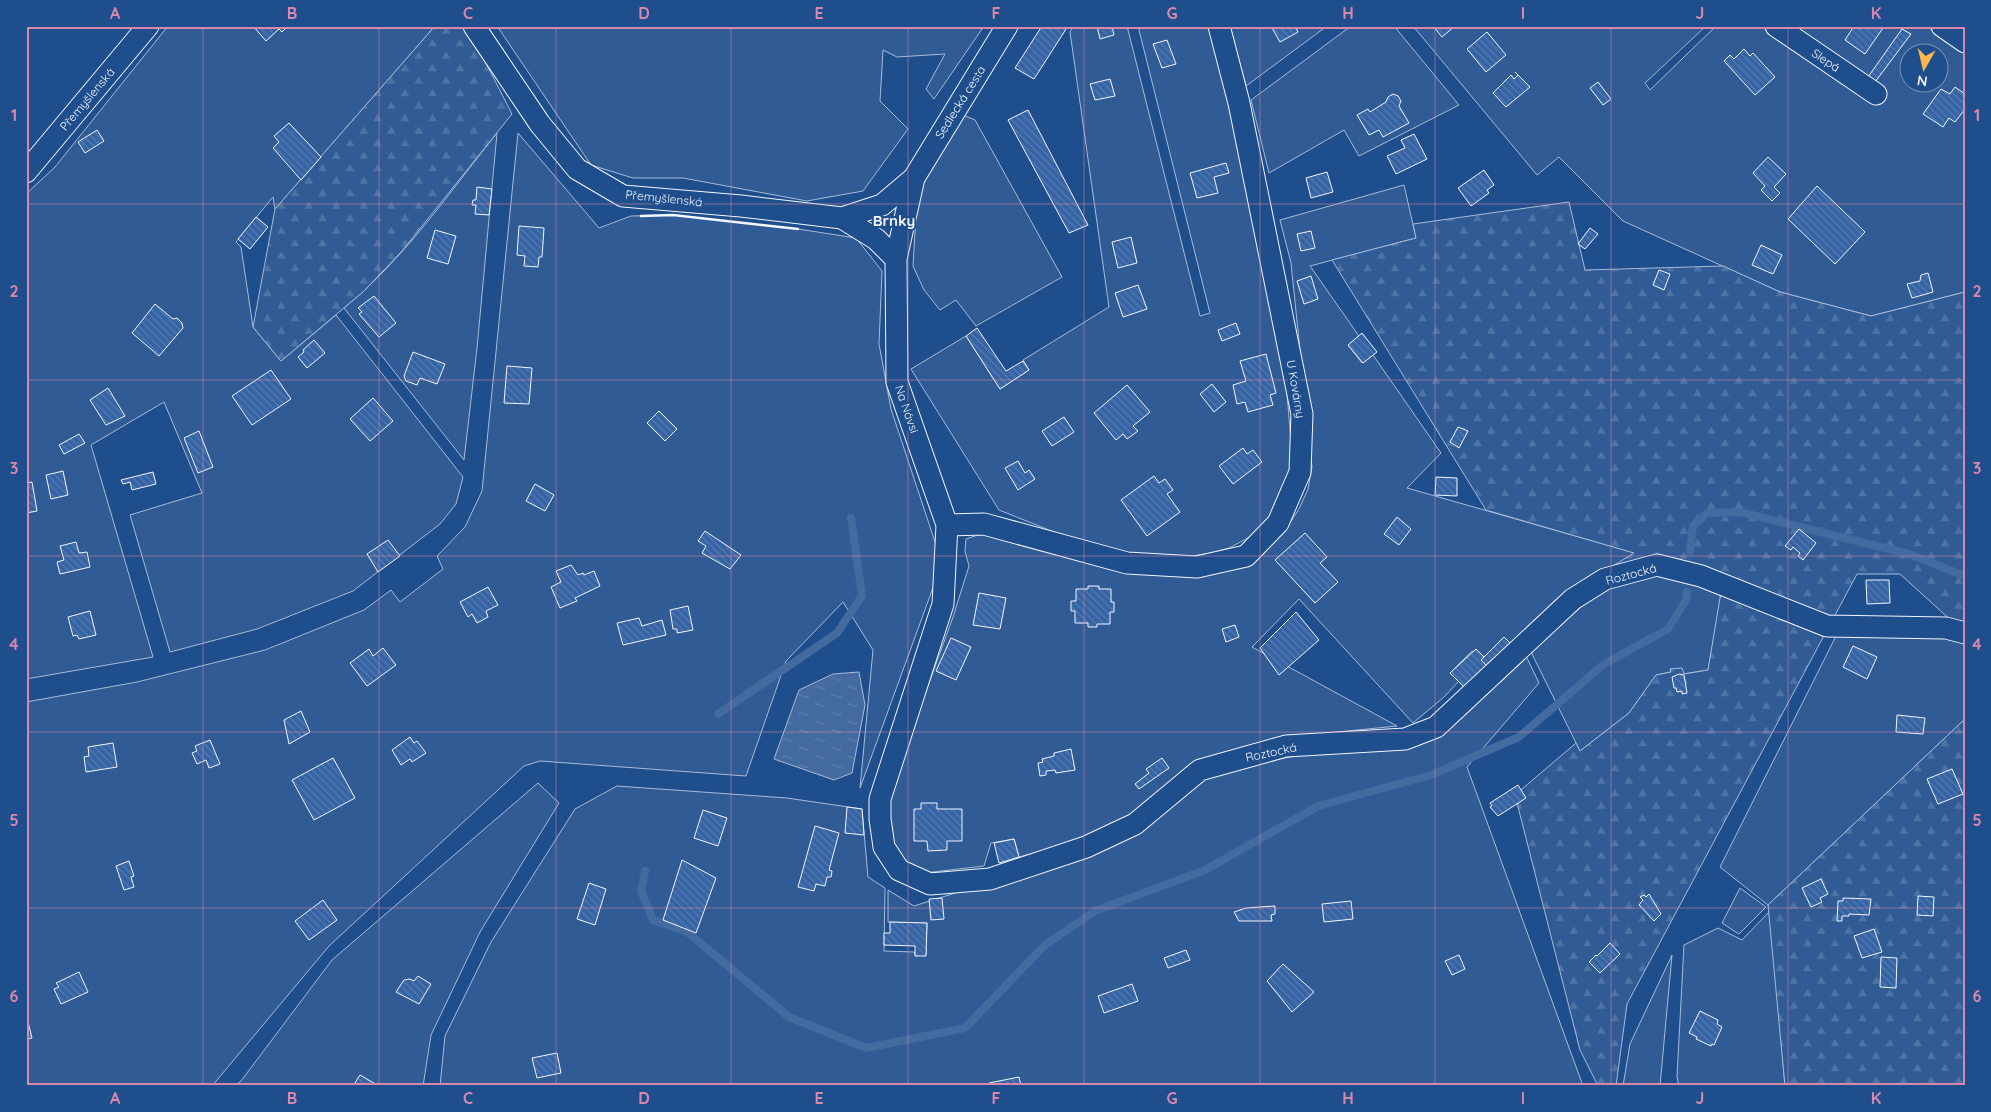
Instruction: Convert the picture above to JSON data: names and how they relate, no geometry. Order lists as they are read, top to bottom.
{
  "streets": {
    "street": [
      "Slepá",
      "Přemyšlenská",
      "Sedlecká cesta",
      "U Kovárny",
      "Na Návsi",
      "Roztocká"
    ]
  },
  "crossings": [
    ["Sedlecká cesta", "Na Návsi"],
    ["U Kovárny", "Na Návsi"],
    ["U Kovárny", "Roztocká"],
    ["Na Návsi", "Roztocká"]
  ],
  "districts": ["Brnky"],
  "north": "bottom",
  "grid": {
    "columns": [
      "A",
      "B",
      "C",
      "D",
      "E",
      "F",
      "G",
      "H",
      "I",
      "J",
      "K"
    ],
    "rows": [
      "1",
      "2",
      "3",
      "4",
      "5",
      "6"
    ]
  }
}
